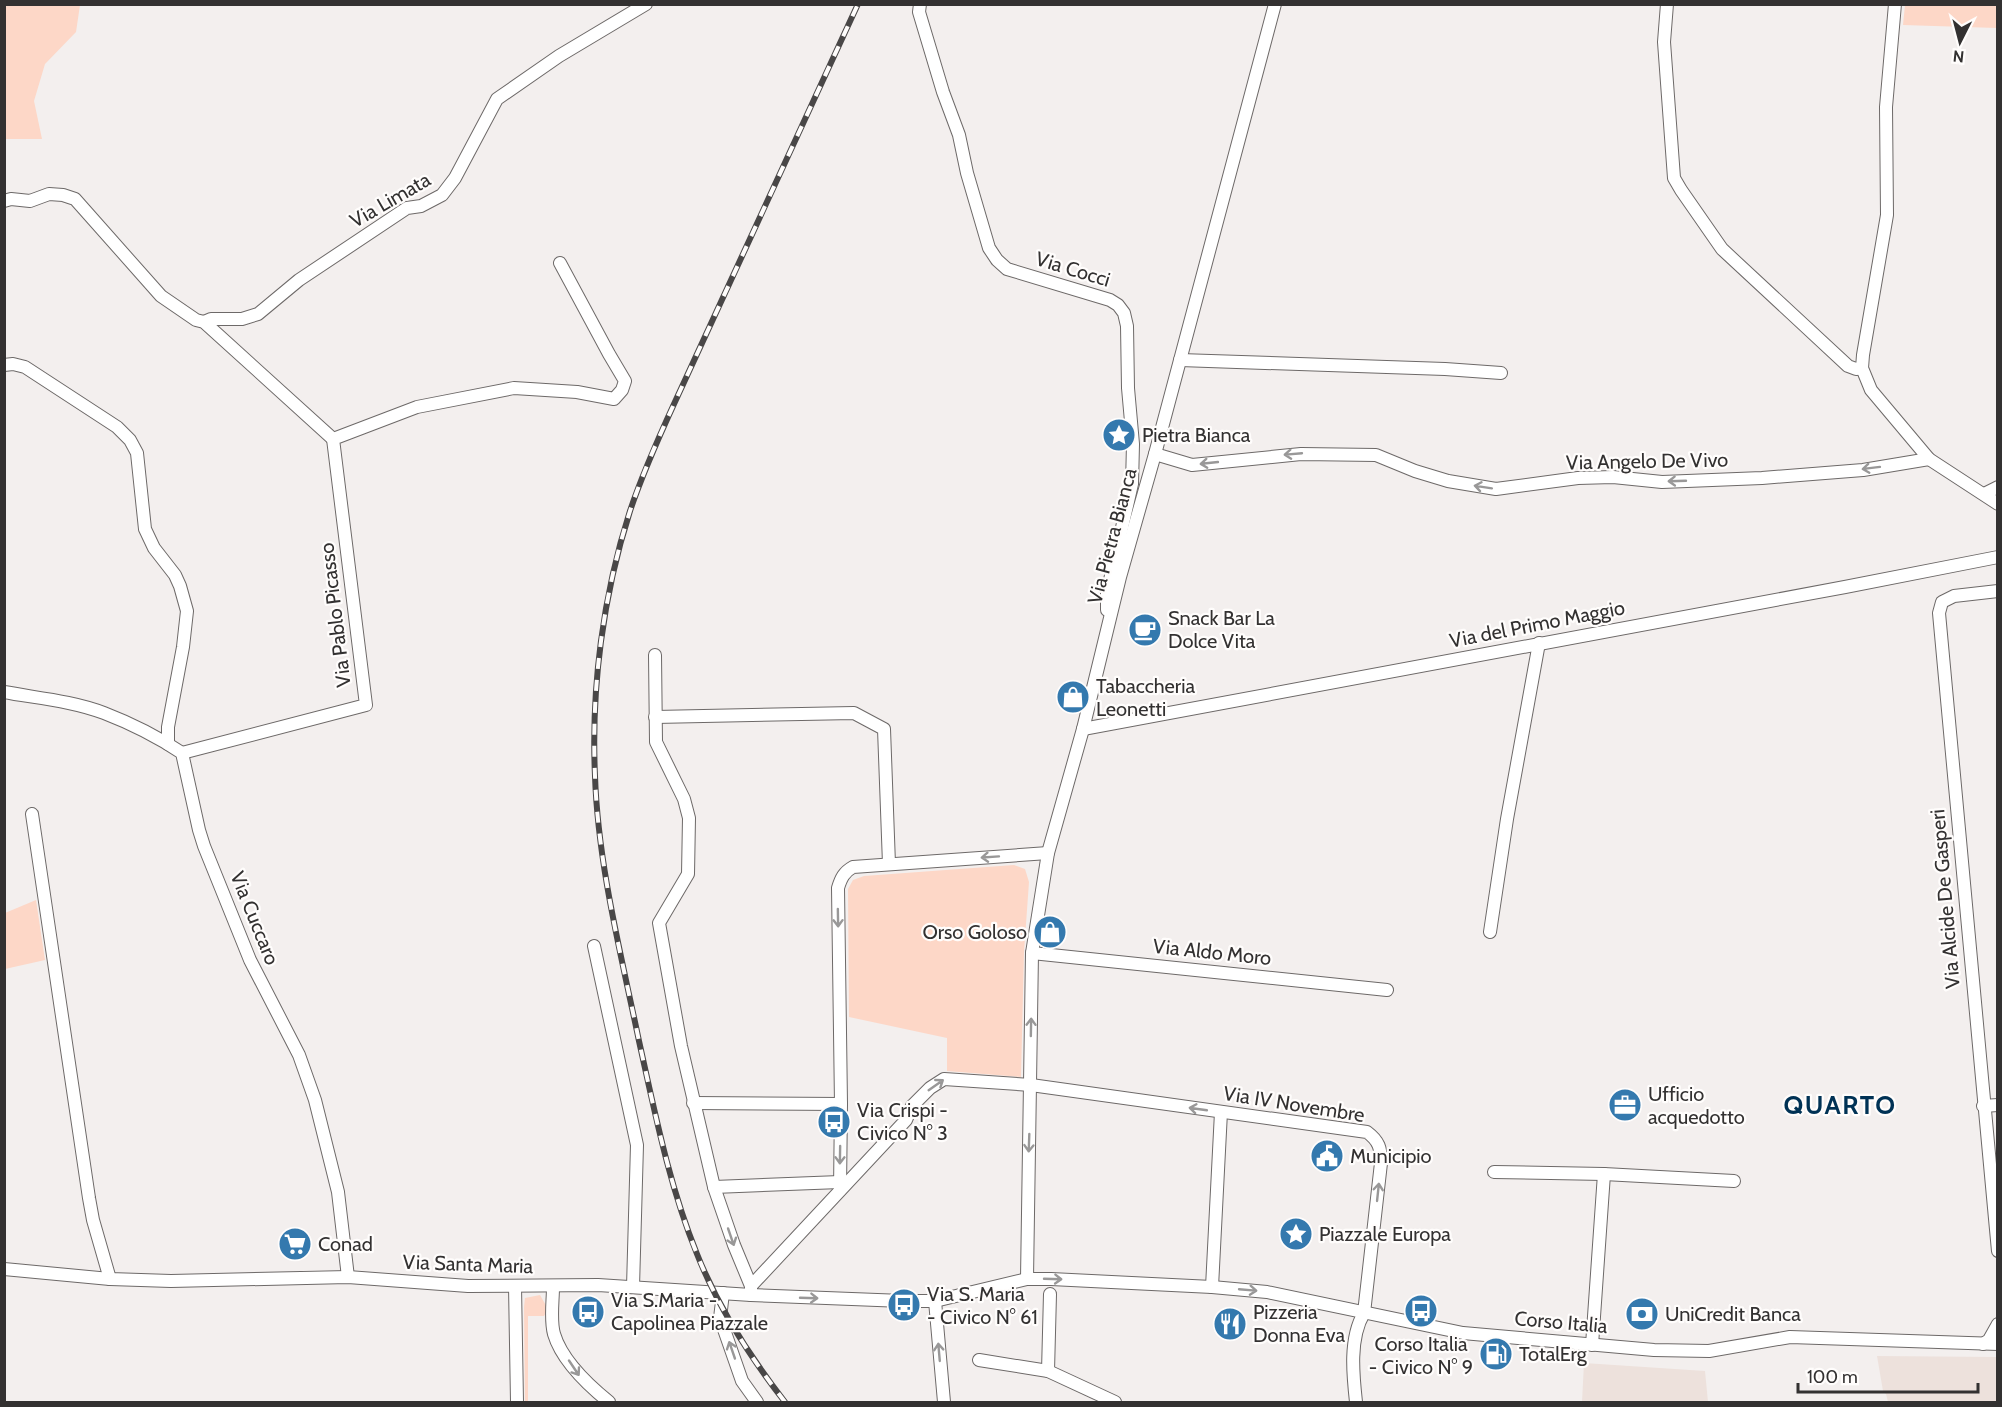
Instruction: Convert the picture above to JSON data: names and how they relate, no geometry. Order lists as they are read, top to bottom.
{
  "streets": {
    "street": [
      "Via Limata",
      "Via Cocci",
      "Via Angelo De Vivo",
      "Via Pietra Bianca",
      "Via Pablo Picasso",
      "Via del Primo Maggio",
      "Via Alcide De Gasperi",
      "Via Cuccaro",
      "Via Aldo Moro",
      "Via IV Novembre",
      "Via Santa Maria",
      "Corso Italia"
    ]
  },
  "crossings": [
    ["Via Cocci", "Via Pietra Bianca"],
    ["Via Angelo De Vivo", "Via Pietra Bianca"],
    ["Via Pietra Bianca", "Via del Primo Maggio"],
    ["Via Pietra Bianca", "Via Aldo Moro"],
    ["Via Pietra Bianca", "Via IV Novembre"],
    ["Via Pietra Bianca", "Via Santa Maria"],
    ["Via Pietra Bianca", "Corso Italia"],
    ["Via Pablo Picasso", "Via Cuccaro"],
    ["Via Cuccaro", "Via Santa Maria"],
    ["Via IV Novembre", "Via Santa Maria"],
    ["Via IV Novembre", "Corso Italia"],
    ["Via Santa Maria", "Corso Italia"]
  ],
  "districts": ["QUARTO"],
  "places": {
    "place": ["Pietra Bianca", "Piazzale Europa"],
    "cafe": ["Snack Bar La Dolce Vita"],
    "shop": ["Tabaccheria Leonetti", "Orso Goloso"],
    "office": ["Ufficio acquedotto"],
    "bus stop": [
      "Via Crispi - Civico N° 3",
      "Via S. Maria - Civico N° 61",
      "Corso Italia - Civico N° 9",
      "Via S.Maria - Capolinea Piazzale"
    ],
    "public building": ["Municipio"],
    "supermarket": ["Conad"],
    "bank": ["UniCredit Banca"],
    "restaurant": ["Pizzeria Donna Eva"],
    "fuel station": ["TotalErg"]
  },
  "scale_bar": "100 m",
  "north": "bottom"
}
